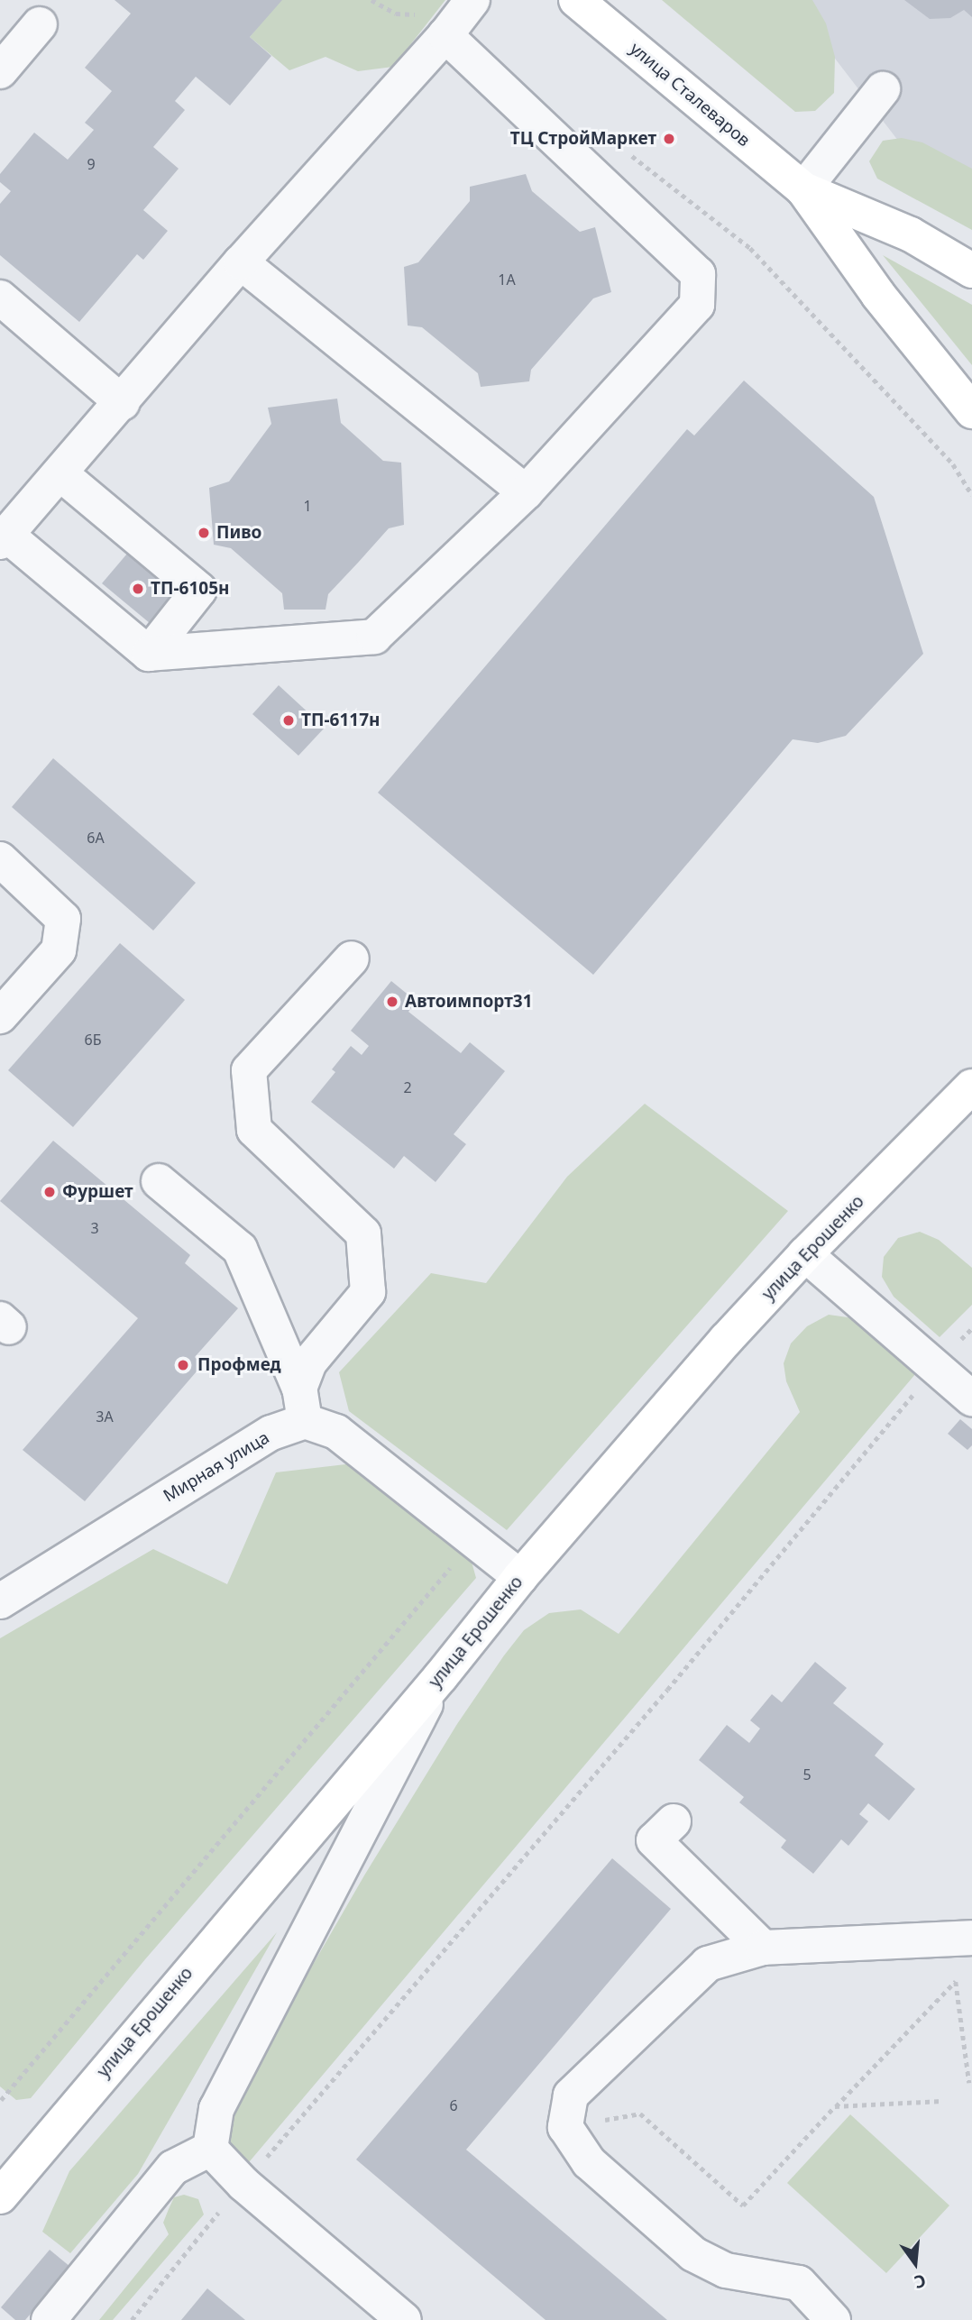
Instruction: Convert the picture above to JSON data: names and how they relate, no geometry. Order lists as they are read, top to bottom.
{
  "streets": {
    "main road": ["улица Сталеваров", "улица Ерошенко"],
    "street": ["Мирная улица"]
  },
  "places": [
    "ТЦ СтройМаркет",
    "Пиво",
    "ТП-6105н",
    "ТП-6117н",
    "Автоимпорт31",
    "Фуршет",
    "Профмед"
  ],
  "house_numbers": [
    "9",
    "1А",
    "1",
    "6А",
    "6Б",
    "2",
    "3",
    "3А",
    "5",
    "6"
  ],
  "north": "bottom"
}
